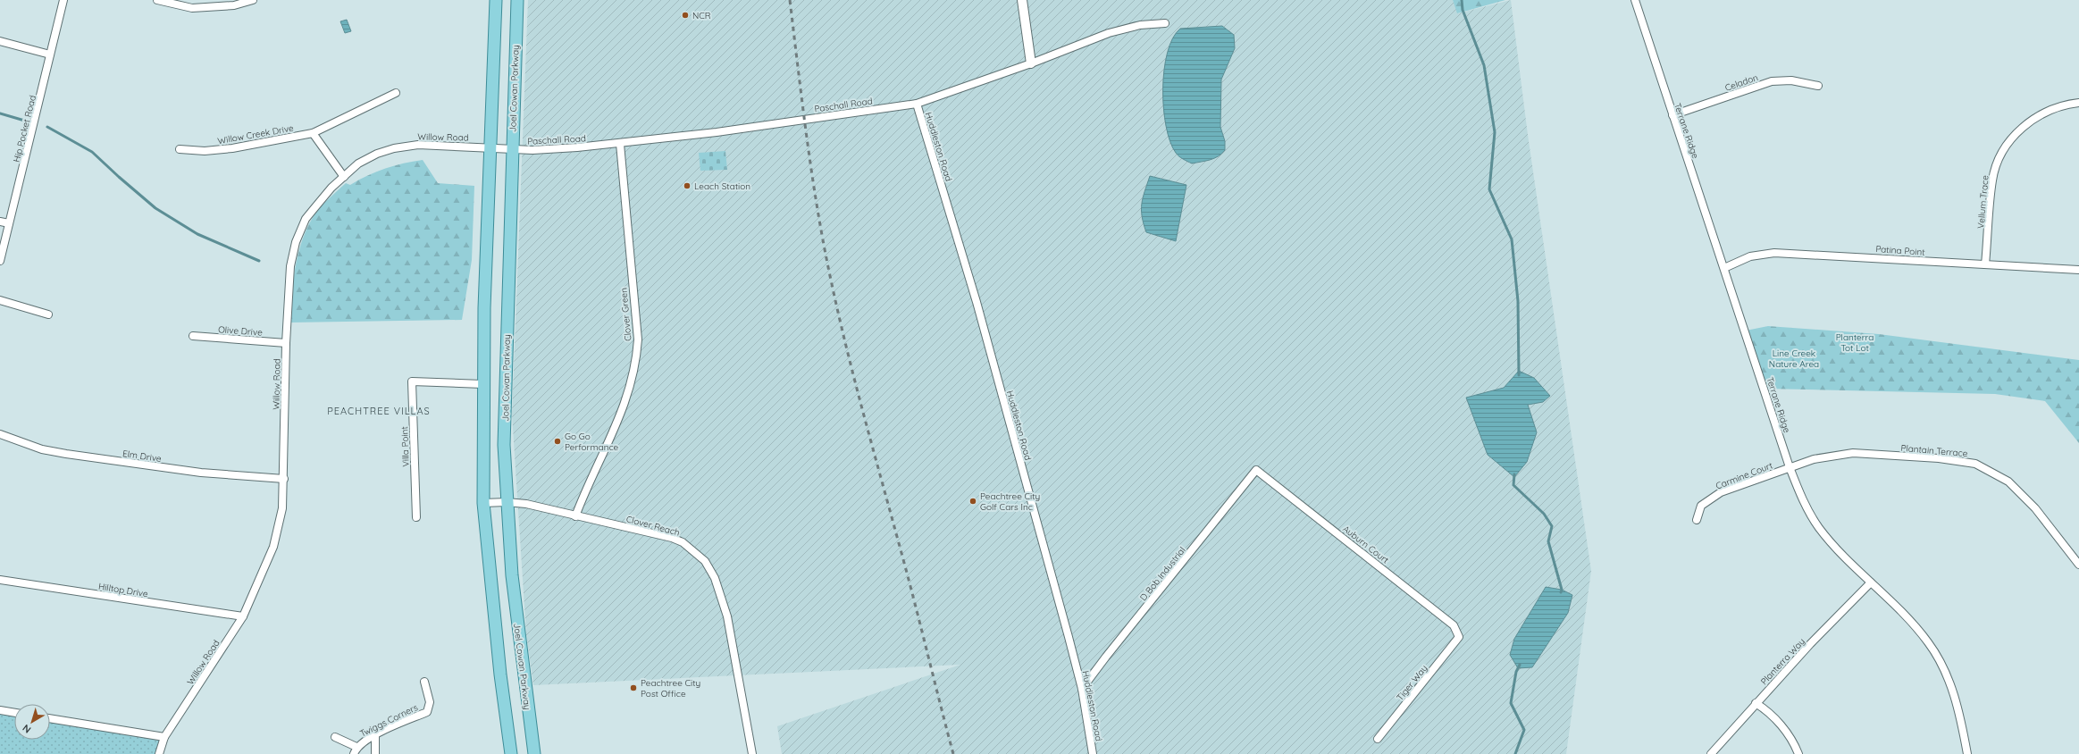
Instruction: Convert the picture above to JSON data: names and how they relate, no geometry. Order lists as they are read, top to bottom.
{
  "streets": {
    "main road": ["Joel Cowan Parkway"],
    "street": [
      "Celadon",
      "Paschall Road",
      "Hip Pocket Road",
      "Terrane Ridge",
      "Willow Creek Drive",
      "Willow Road",
      "Huddleston Road",
      "Vellum Trace",
      "Patina Point",
      "Clover Green",
      "Olive Drive",
      "Villa Point",
      "Plantain Terrace",
      "Elm Drive",
      "Carmine Court",
      "Clover Reach",
      "Auburn Court",
      "D Bob Industrial",
      "Hilltop Drive",
      "Planterra Way",
      "Tiger Way",
      "Twiggs Corners"
    ]
  },
  "crossings": [
    ["Celadon", "Terrane Ridge"],
    ["Joel Cowan Parkway", "Paschall Road"],
    ["Joel Cowan Parkway", "Willow Road"],
    ["Joel Cowan Parkway", "Clover Reach"],
    ["Paschall Road", "Willow Road"],
    ["Paschall Road", "Huddleston Road"],
    ["Paschall Road", "Clover Green"],
    ["Terrane Ridge", "Patina Point"],
    ["Terrane Ridge", "Plantain Terrace"],
    ["Terrane Ridge", "Carmine Court"],
    ["Terrane Ridge", "Planterra Way"],
    ["Willow Road", "Olive Drive"],
    ["Willow Road", "Elm Drive"],
    ["Willow Road", "Hilltop Drive"],
    ["Huddleston Road", "D Bob Industrial"],
    ["Vellum Trace", "Patina Point"],
    ["Clover Green", "Clover Reach"],
    ["Plantain Terrace", "Carmine Court"],
    ["Auburn Court", "D Bob Industrial"],
    ["Auburn Court", "Tiger Way"]
  ],
  "districts": ["PEACHTREE VILLAS"],
  "parks": ["Planterra Tot Lot", "Line Creek Nature Area"],
  "places": [
    "NCR",
    "Leach Station",
    "Go Go Performance",
    "Peachtree City Golf Cars Inc",
    "Peachtree City Post Office"
  ],
  "north": "bottom left"
}
